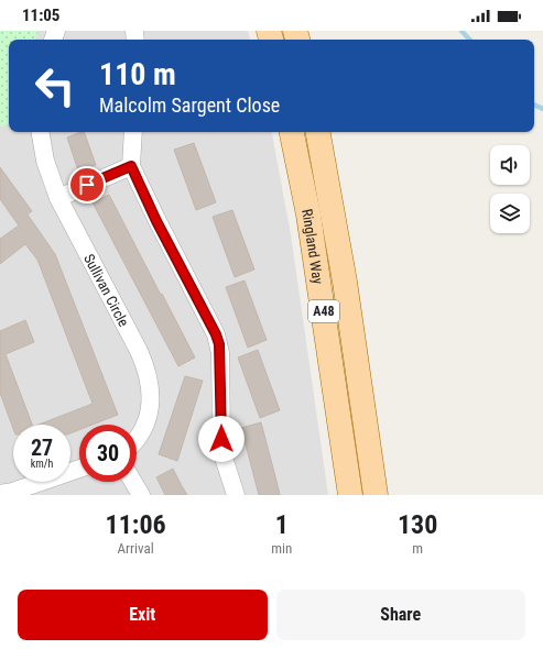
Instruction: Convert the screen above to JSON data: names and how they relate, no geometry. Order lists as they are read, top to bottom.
{
  "streets": {
    "main road": ["Ringland Way", "A48"],
    "street": ["Sullivan Circle"]
  },
  "page": {
    "status": "11:05",
    "turn": ["110 m", "Malcolm Sargent Close"],
    "speed": "27 km/h",
    "limit": "30",
    "eta": [
      "11:06",
      "Arrival",
      "1",
      "min",
      "130",
      "m"
    ],
    "buttons": ["Exit", "Share"]
  }
}
